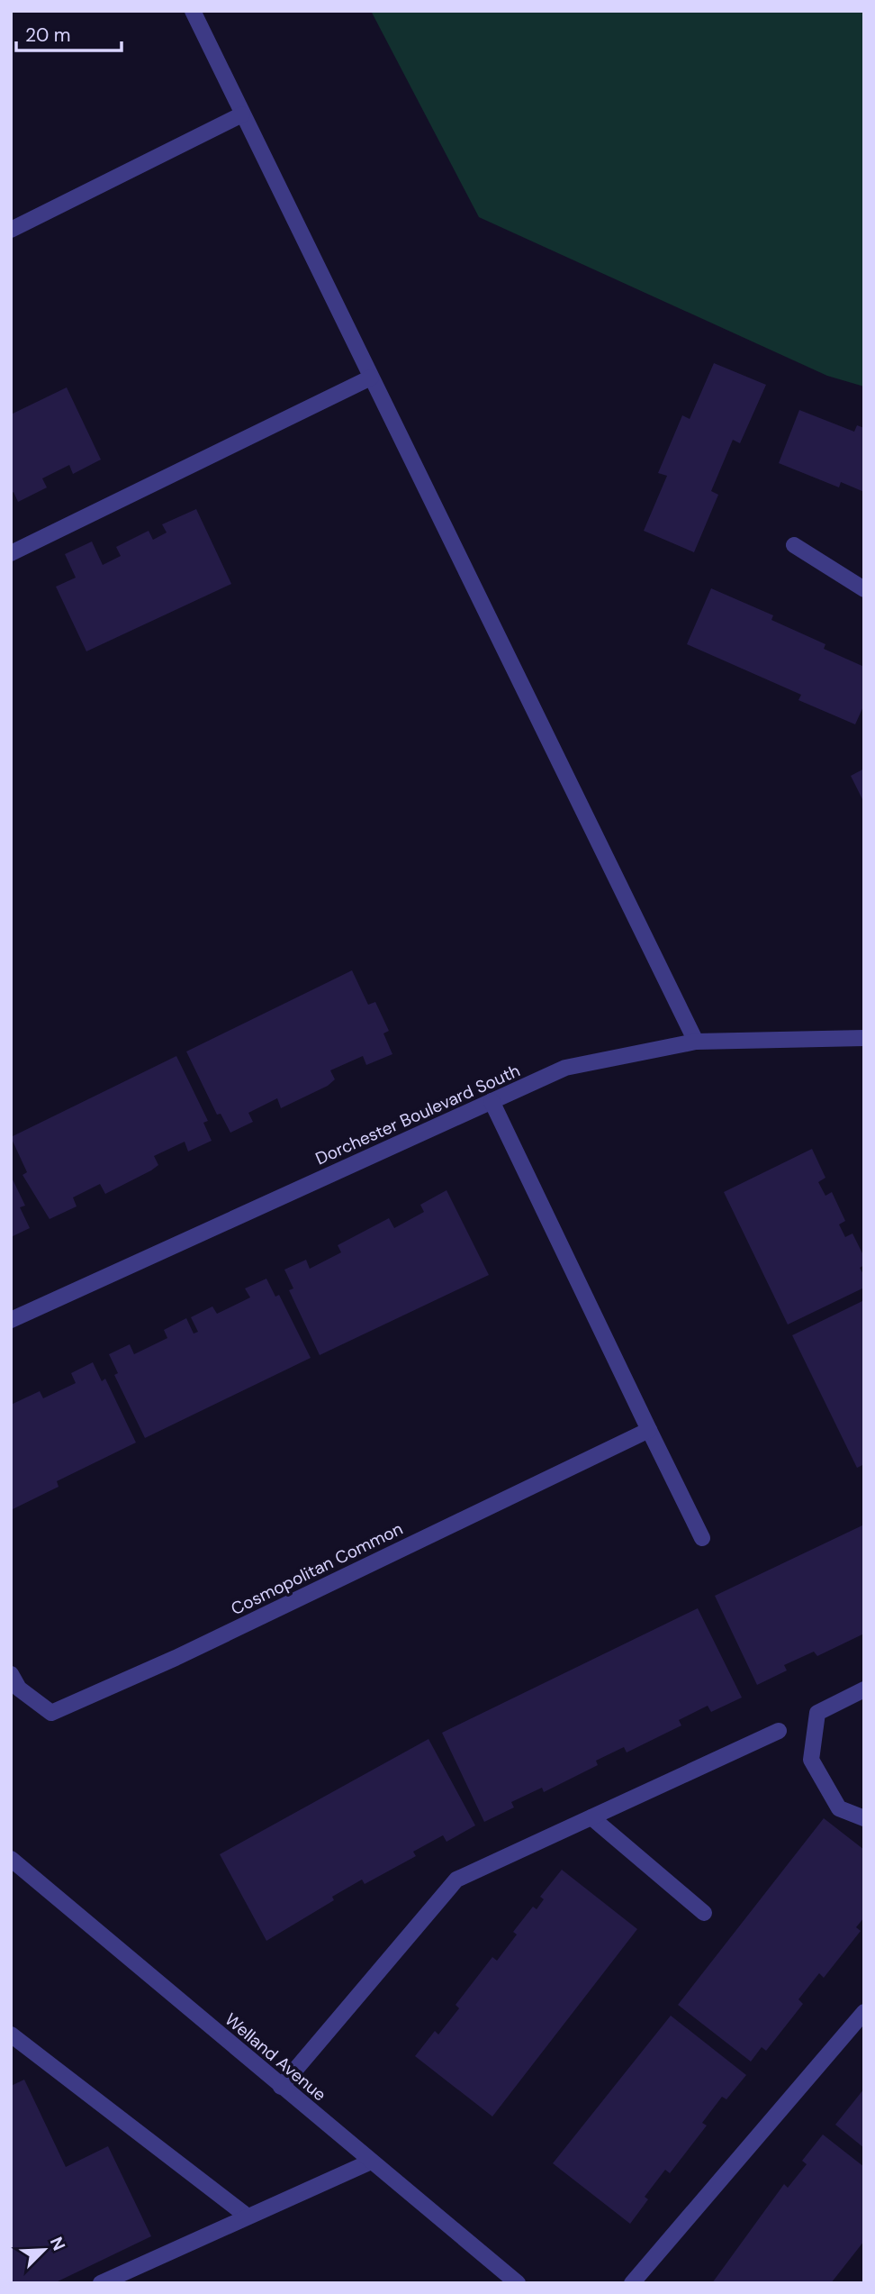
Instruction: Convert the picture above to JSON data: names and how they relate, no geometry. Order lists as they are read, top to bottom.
{
  "streets": {
    "street": ["Dorchester Boulevard South", "Cosmopolitan Common", "Welland Avenue"]
  },
  "scale_bar": "20 m",
  "north": "top right"
}
